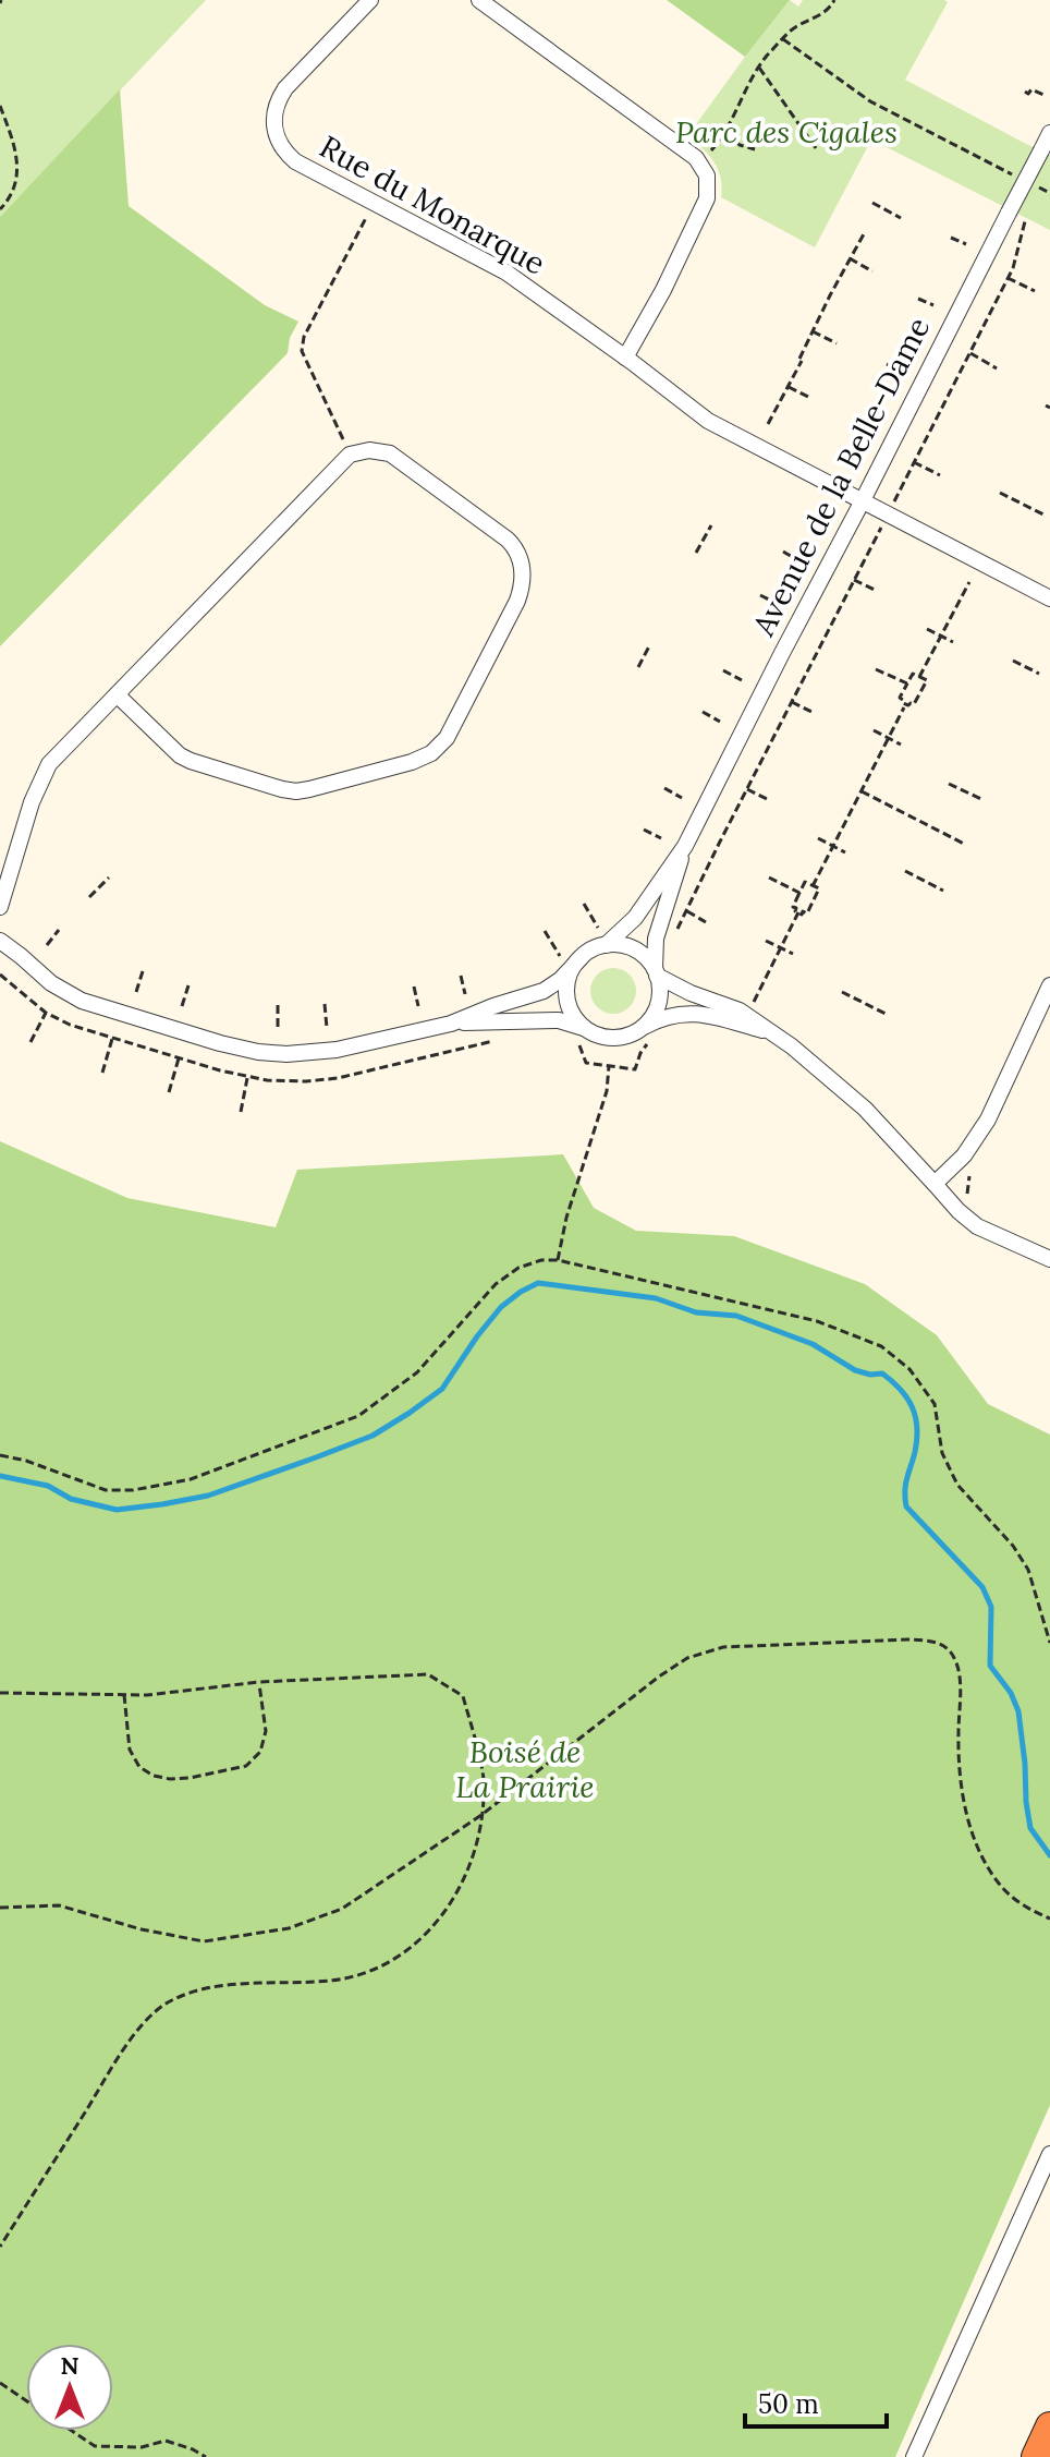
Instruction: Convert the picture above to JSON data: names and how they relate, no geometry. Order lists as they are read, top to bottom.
{
  "streets": {
    "street": ["Rue du Monarque", "Avenue de la Belle-Dame"]
  },
  "crossings": [
    ["Rue du Monarque", "Avenue de la Belle-Dame"]
  ],
  "parks": ["Parc des Cigales", "Boisé de La Prairie"],
  "scale_bar": "50 m",
  "north": "top"
}
